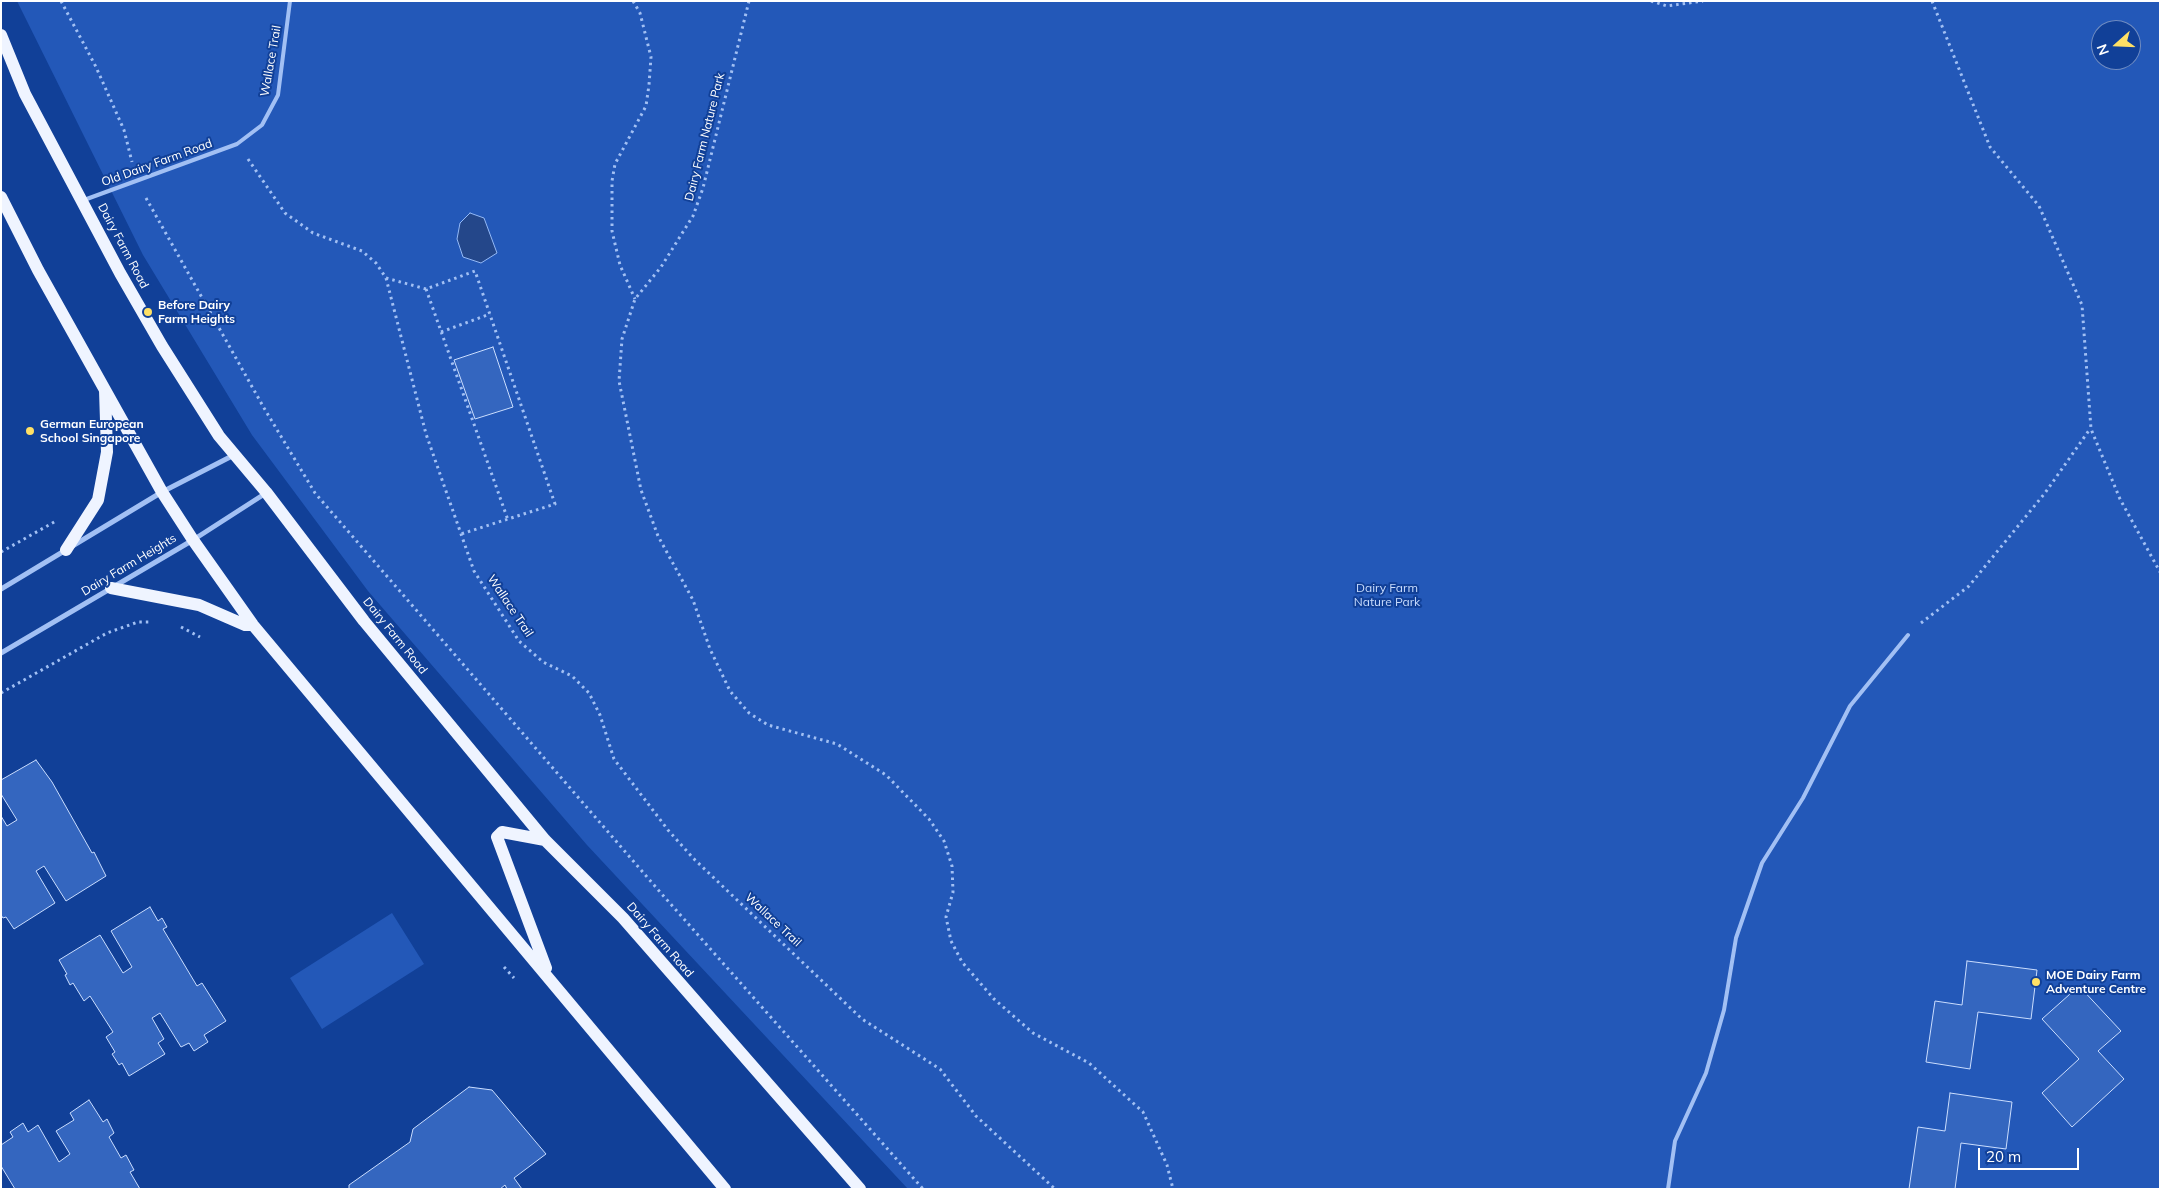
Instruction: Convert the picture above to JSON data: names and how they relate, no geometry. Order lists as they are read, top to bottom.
{
  "streets": {
    "main road": ["Dairy Farm Road"],
    "street": ["Dairy Farm Heights"],
    "lane": ["Wallace Trail", "Old Dairy Farm Road"],
    "path": ["Dairy Farm Nature Park"]
  },
  "crossings": [
    ["Wallace Trail", "Old Dairy Farm Road"],
    ["Old Dairy Farm Road", "Dairy Farm Road"],
    ["Dairy Farm Road", "Dairy Farm Heights"]
  ],
  "parks": ["Dairy Farm Nature Park"],
  "places": ["Before Dairy Farm Heights", "German European School Singapore", "MOE Dairy Farm Adventure Centre"],
  "scale_bar": "20 m",
  "north": "left"
}
